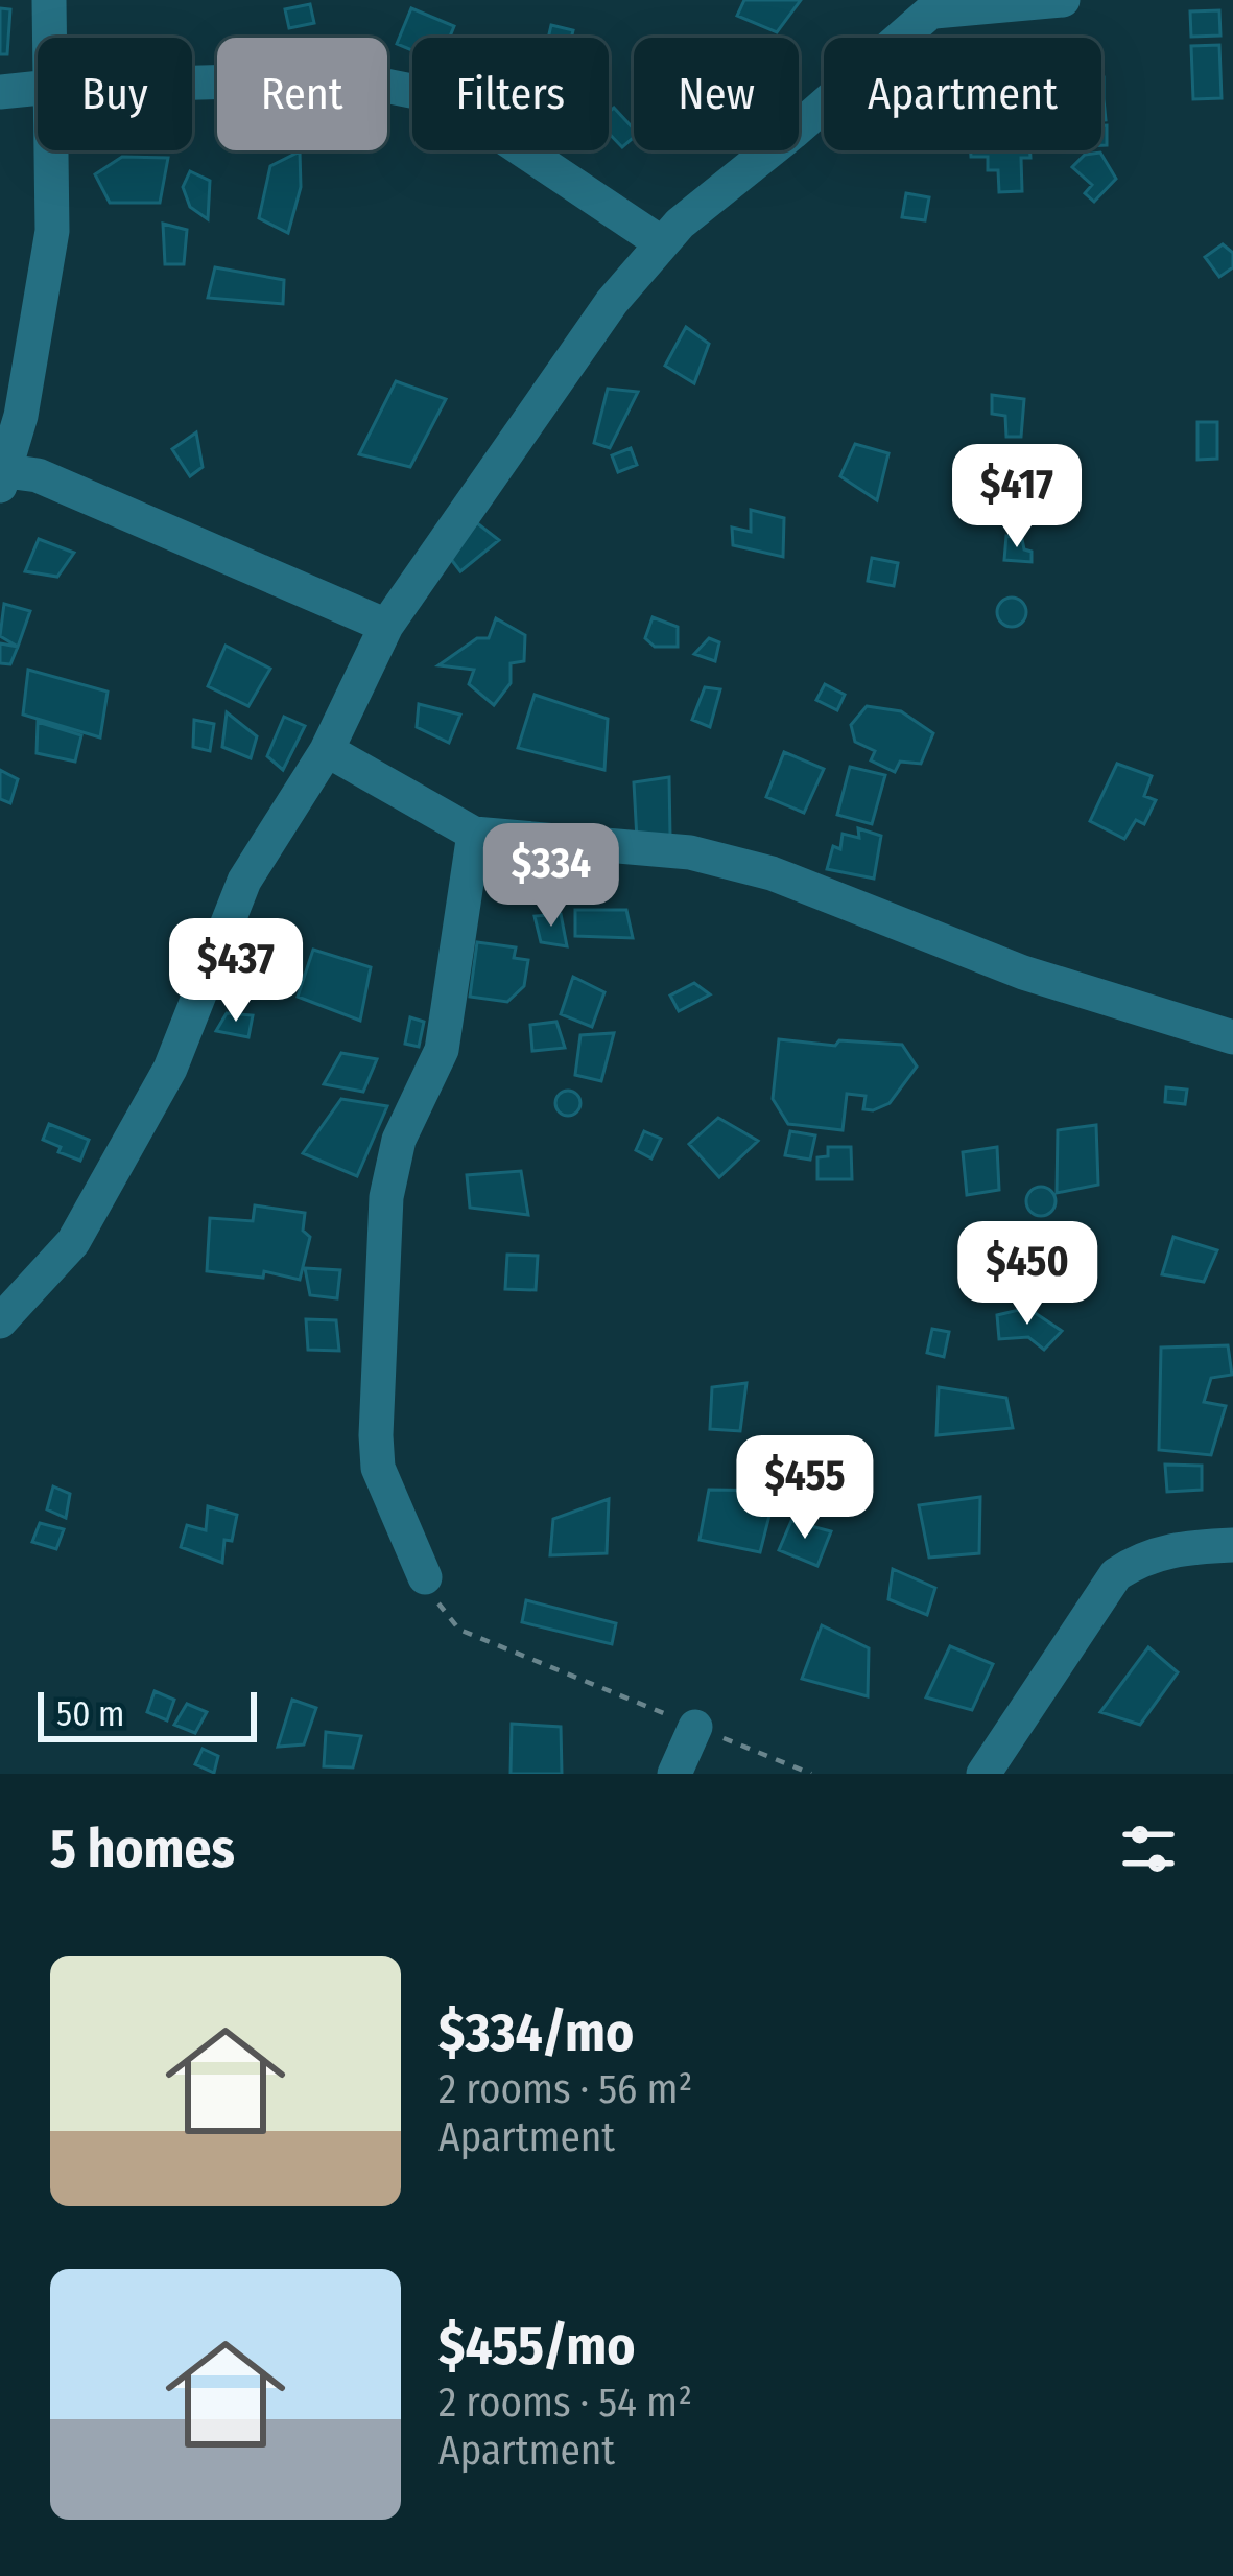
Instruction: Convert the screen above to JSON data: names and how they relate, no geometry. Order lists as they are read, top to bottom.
{
  "scale_bar": "50 m",
  "page": {
    "chip": [
      "Buy",
      "Rent",
      "Filters",
      "New",
      "Apartment"
    ],
    "price": [
      "$417",
      "$334",
      "$437",
      "$450",
      "$455"
    ],
    "scale": "50 m",
    "heading": "5 homes",
    "list": [
      {
        "name": "$334/mo",
        "note": "2 rooms · 56 m² · Apartment"
      },
      {
        "name": "$455/mo",
        "note": "2 rooms · 54 m² · Apartment"
      }
    ]
  }
}
